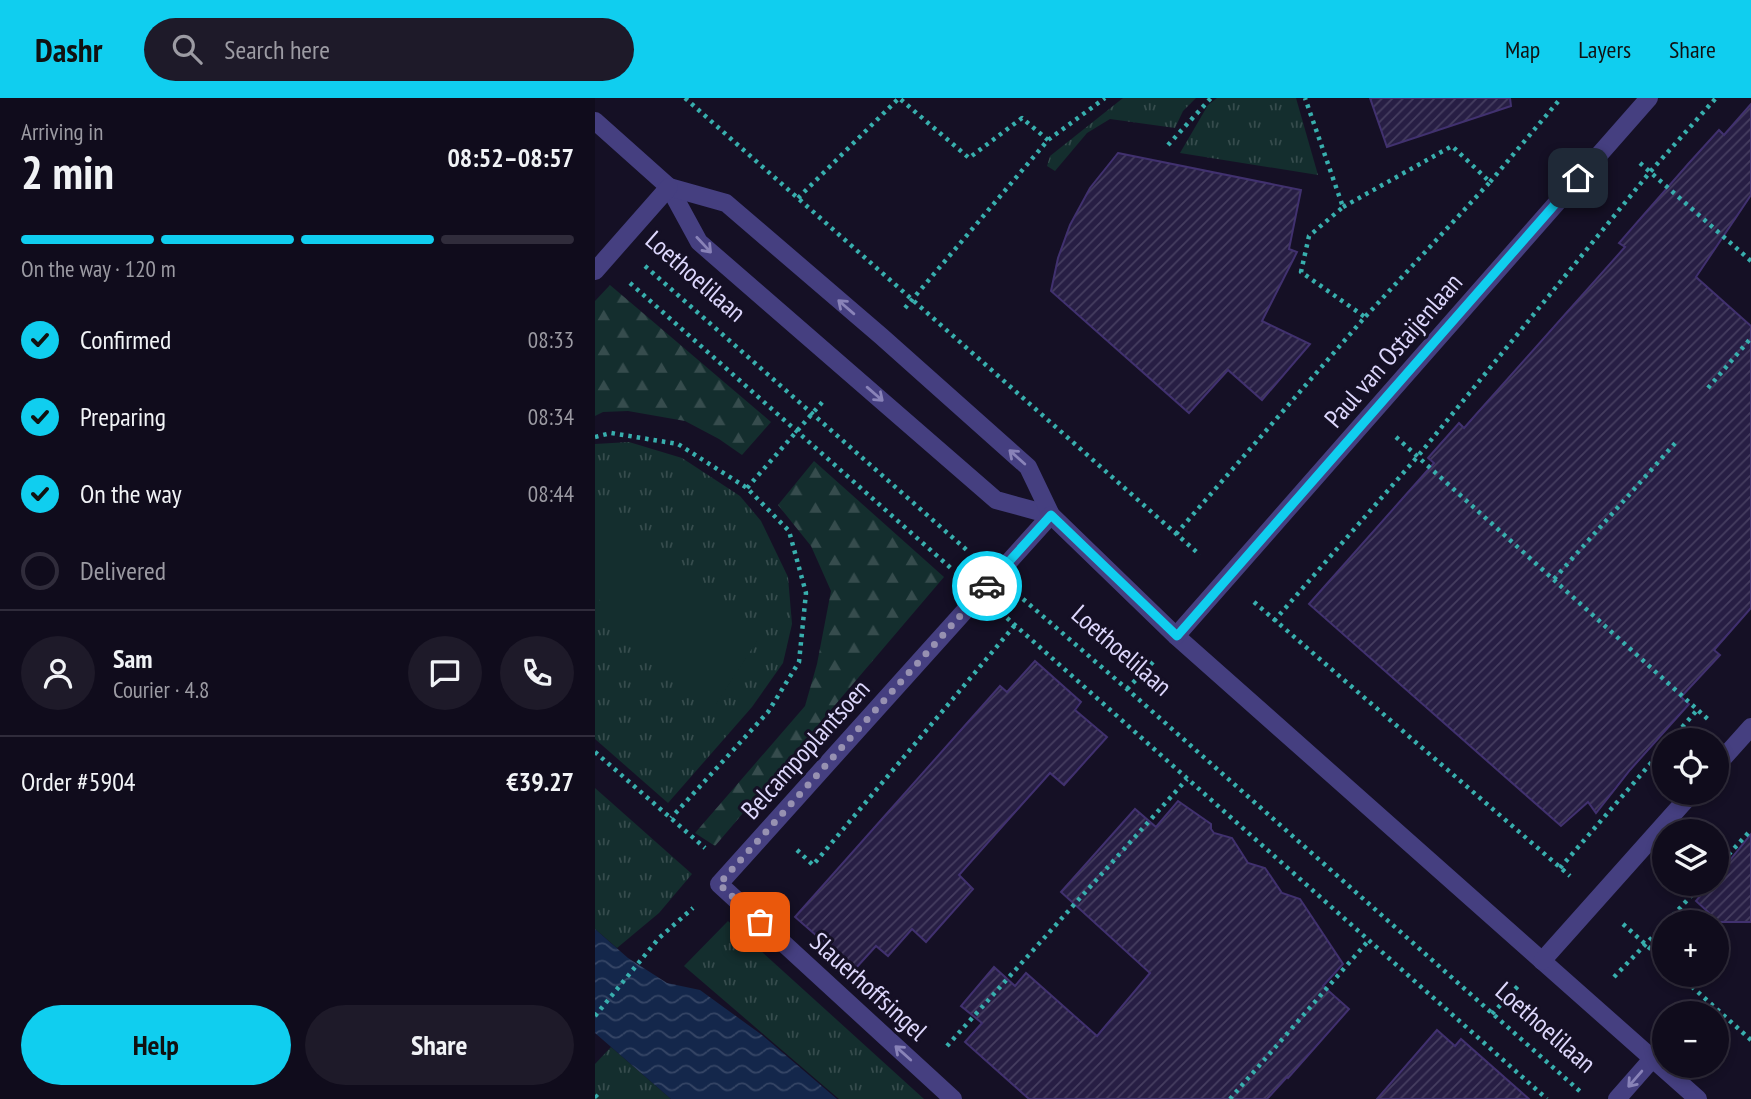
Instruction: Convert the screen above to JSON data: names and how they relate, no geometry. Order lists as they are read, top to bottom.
{
  "streets": {
    "street": [
      "Loethoelilaan",
      "Paul van Ostaijenlaan",
      "Belcampoplantsoen",
      "Slauerhoffsingel"
    ]
  },
  "crossings": [
    ["Loethoelilaan", "Paul van Ostaijenlaan"],
    ["Loethoelilaan", "Belcampoplantsoen"],
    ["Belcampoplantsoen", "Slauerhoffsingel"]
  ],
  "one_way": ["Slauerhoffsingel"],
  "page": {
    "header": "Dashr",
    "search": "Search here",
    "nav": ["Map", "Layers", "Share"],
    "heading": ["2 min", "Arriving in", "08:52–08:57"],
    "panel": [
      "Sam",
      "Courier · 4.8",
      "Order #5904",
      "€39.27"
    ],
    "bar": "On the way · 120 m",
    "list": [
      ["Confirmed", "08:33"],
      ["Preparing", "08:34"],
      ["On the way", "08:44"],
      "Delivered"
    ],
    "map_buttons": ["+", "−"],
    "buttons": ["Help", "Share"]
  }
}
